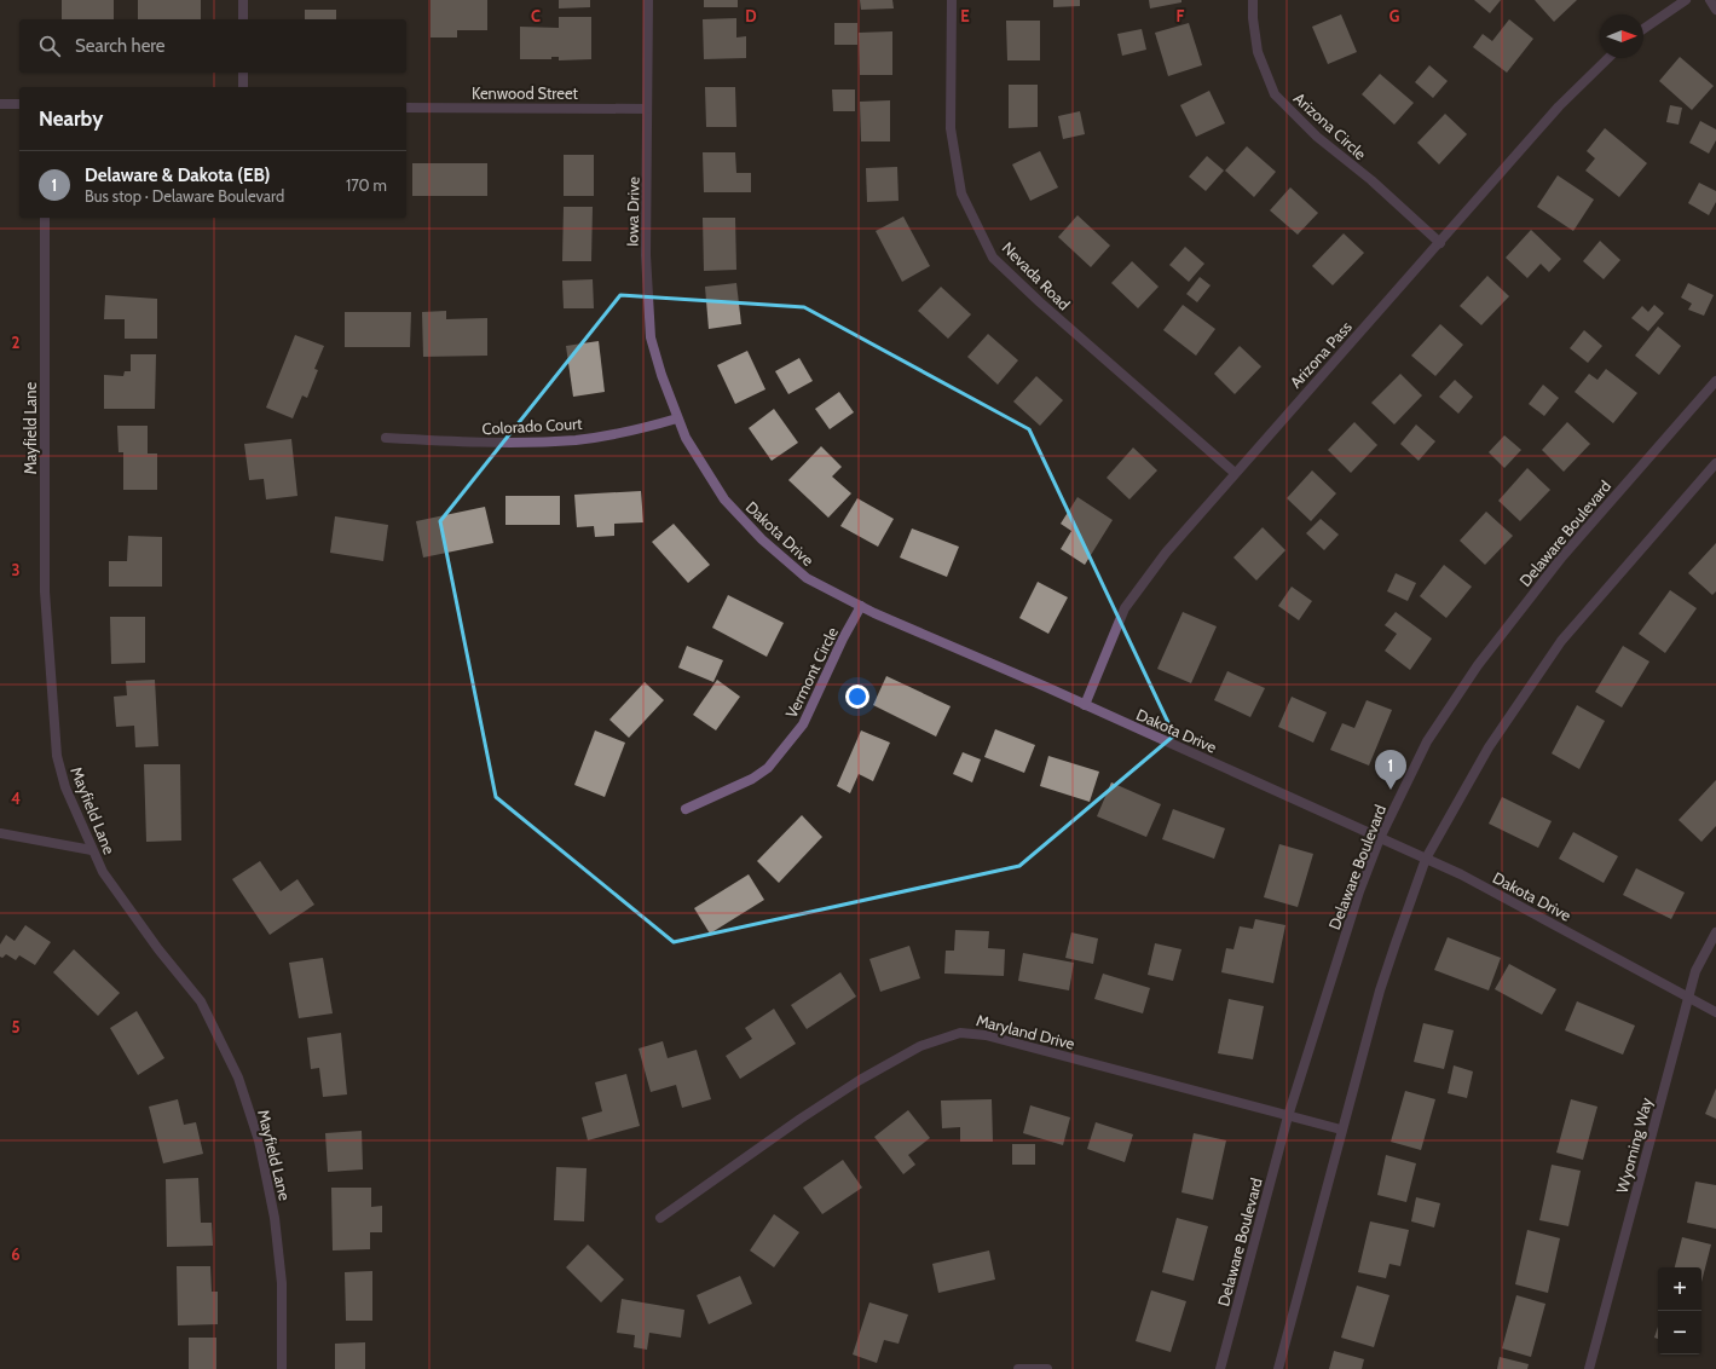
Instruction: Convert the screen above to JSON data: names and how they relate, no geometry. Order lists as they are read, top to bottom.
{
  "streets": {
    "street": [
      "Kenwood Street",
      "Arizona Circle",
      "Iowa Drive",
      "Nevada Road",
      "Arizona Pass",
      "Colorado Court",
      "Mayfield Lane",
      "Dakota Drive",
      "Delaware Boulevard",
      "Vermont Circle",
      "Maryland Drive",
      "Wyoming Way"
    ]
  },
  "crossings": [
    ["Kenwood Street", "Iowa Drive"],
    ["Arizona Circle", "Arizona Pass"],
    ["Iowa Drive", "Colorado Court"],
    ["Iowa Drive", "Dakota Drive"],
    ["Nevada Road", "Arizona Pass"],
    ["Arizona Pass", "Dakota Drive"],
    ["Colorado Court", "Dakota Drive"],
    ["Dakota Drive", "Delaware Boulevard"],
    ["Dakota Drive", "Vermont Circle"],
    ["Dakota Drive", "Wyoming Way"],
    ["Delaware Boulevard", "Maryland Drive"]
  ],
  "north": "right",
  "page": {
    "search": "Search here",
    "heading": "Nearby",
    "list": [
      {
        "mark": "1",
        "name": "Delaware & Dakota (EB)",
        "note": "Bus stop · Delaware Boulevard",
        "value": "170 m"
      }
    ],
    "pins": "1",
    "map_buttons": ["+", "−"]
  },
  "grid": {
    "columns": [
      "C",
      "D",
      "E",
      "F",
      "G"
    ],
    "rows": [
      "2",
      "3",
      "4",
      "5",
      "6"
    ]
  }
}
